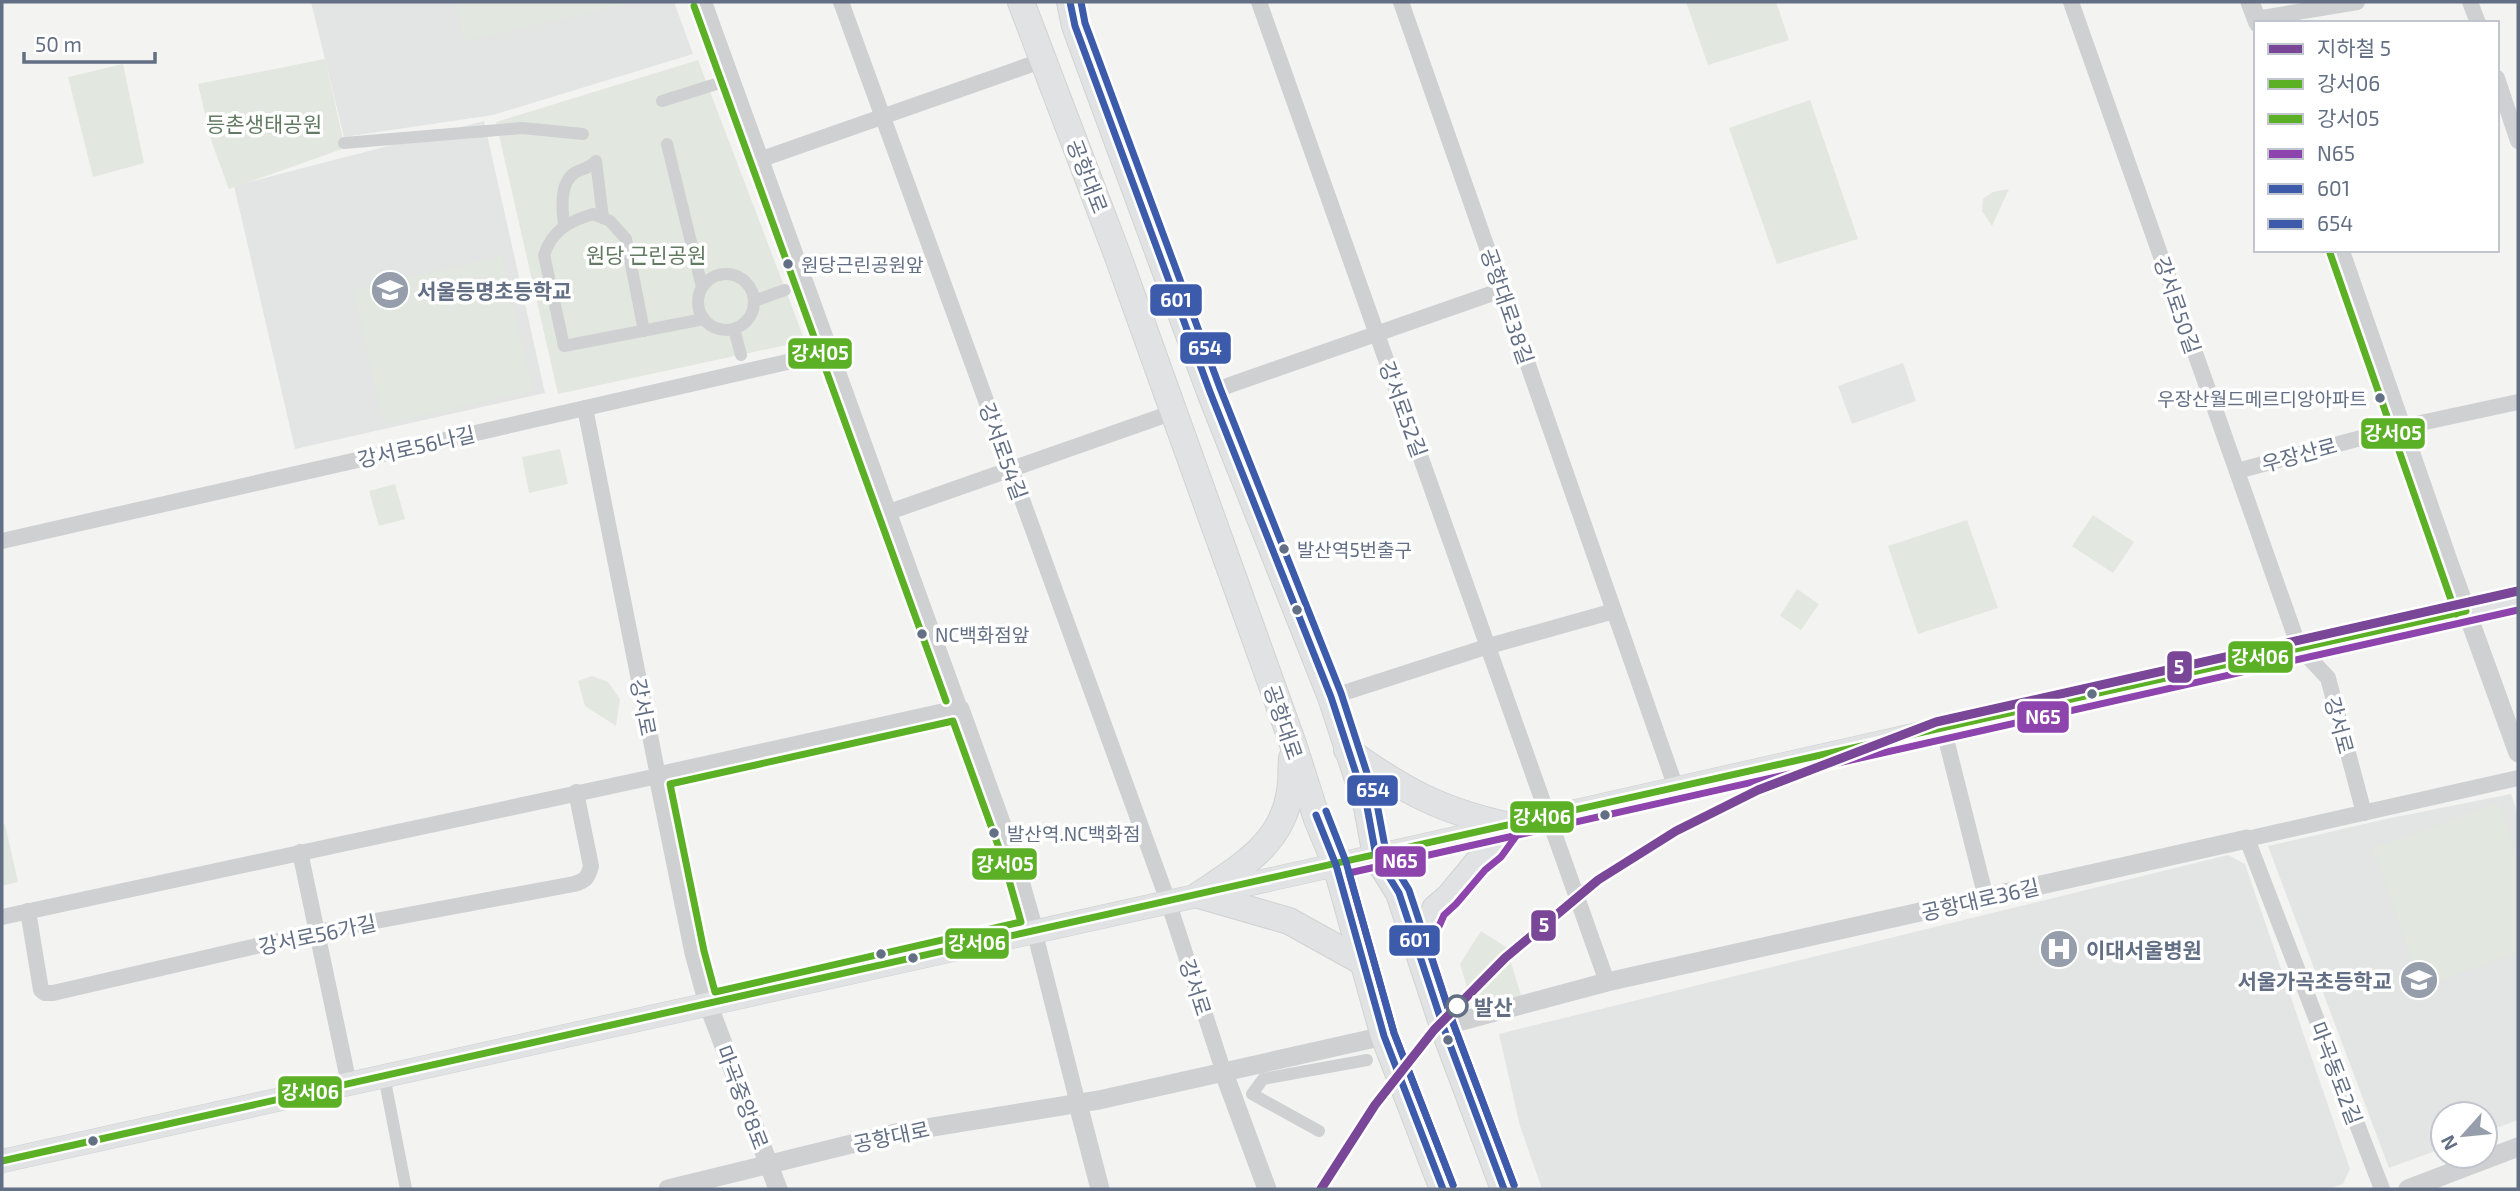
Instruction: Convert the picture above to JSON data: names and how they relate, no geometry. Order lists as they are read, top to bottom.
{
  "streets": {
    "main road": ["공항대로"],
    "street": [
      "강서로50길",
      "공항대로38길",
      "강서로52길",
      "강서로56나길",
      "강서로54길",
      "우장산로",
      "강서로",
      "공항대로36길",
      "강서로56가길",
      "마곡동로2길",
      "마곡중앙8로"
    ]
  },
  "crossings": [
    ["공항대로", "강서로"],
    ["공항대로", "공항대로36길"],
    ["공항대로", "마곡중앙8로"],
    ["강서로50길", "우장산로"],
    ["강서로50길", "강서로"],
    ["강서로56나길", "강서로"],
    ["강서로54길", "강서로"],
    ["강서로", "공항대로36길"],
    ["강서로", "마곡중앙8로"],
    ["공항대로36길", "마곡동로2길"]
  ],
  "parks": ["등촌생태공원", "원당 근린공원"],
  "places": {
    "other": [
      "원당근린공원앞",
      "우장산월드메르디앙아파트",
      "발산역5번출구",
      "NC백화점앞",
      "발산역.NC백화점",
      "발산"
    ],
    "school or university": ["서울등명초등학교", "서울가곡초등학교"],
    "hospital": ["이대서울병원"]
  },
  "lines": [
    "transit line 601",
    "transit line 654",
    "transit line 강서05",
    "metro line 5",
    "transit line N65",
    "transit line 강서06"
  ],
  "legend": [
    "지하철 5",
    "강서06",
    "강서05",
    "N65",
    "601",
    "654"
  ],
  "scale_bar": "50 m",
  "north": "bottom left"
}
